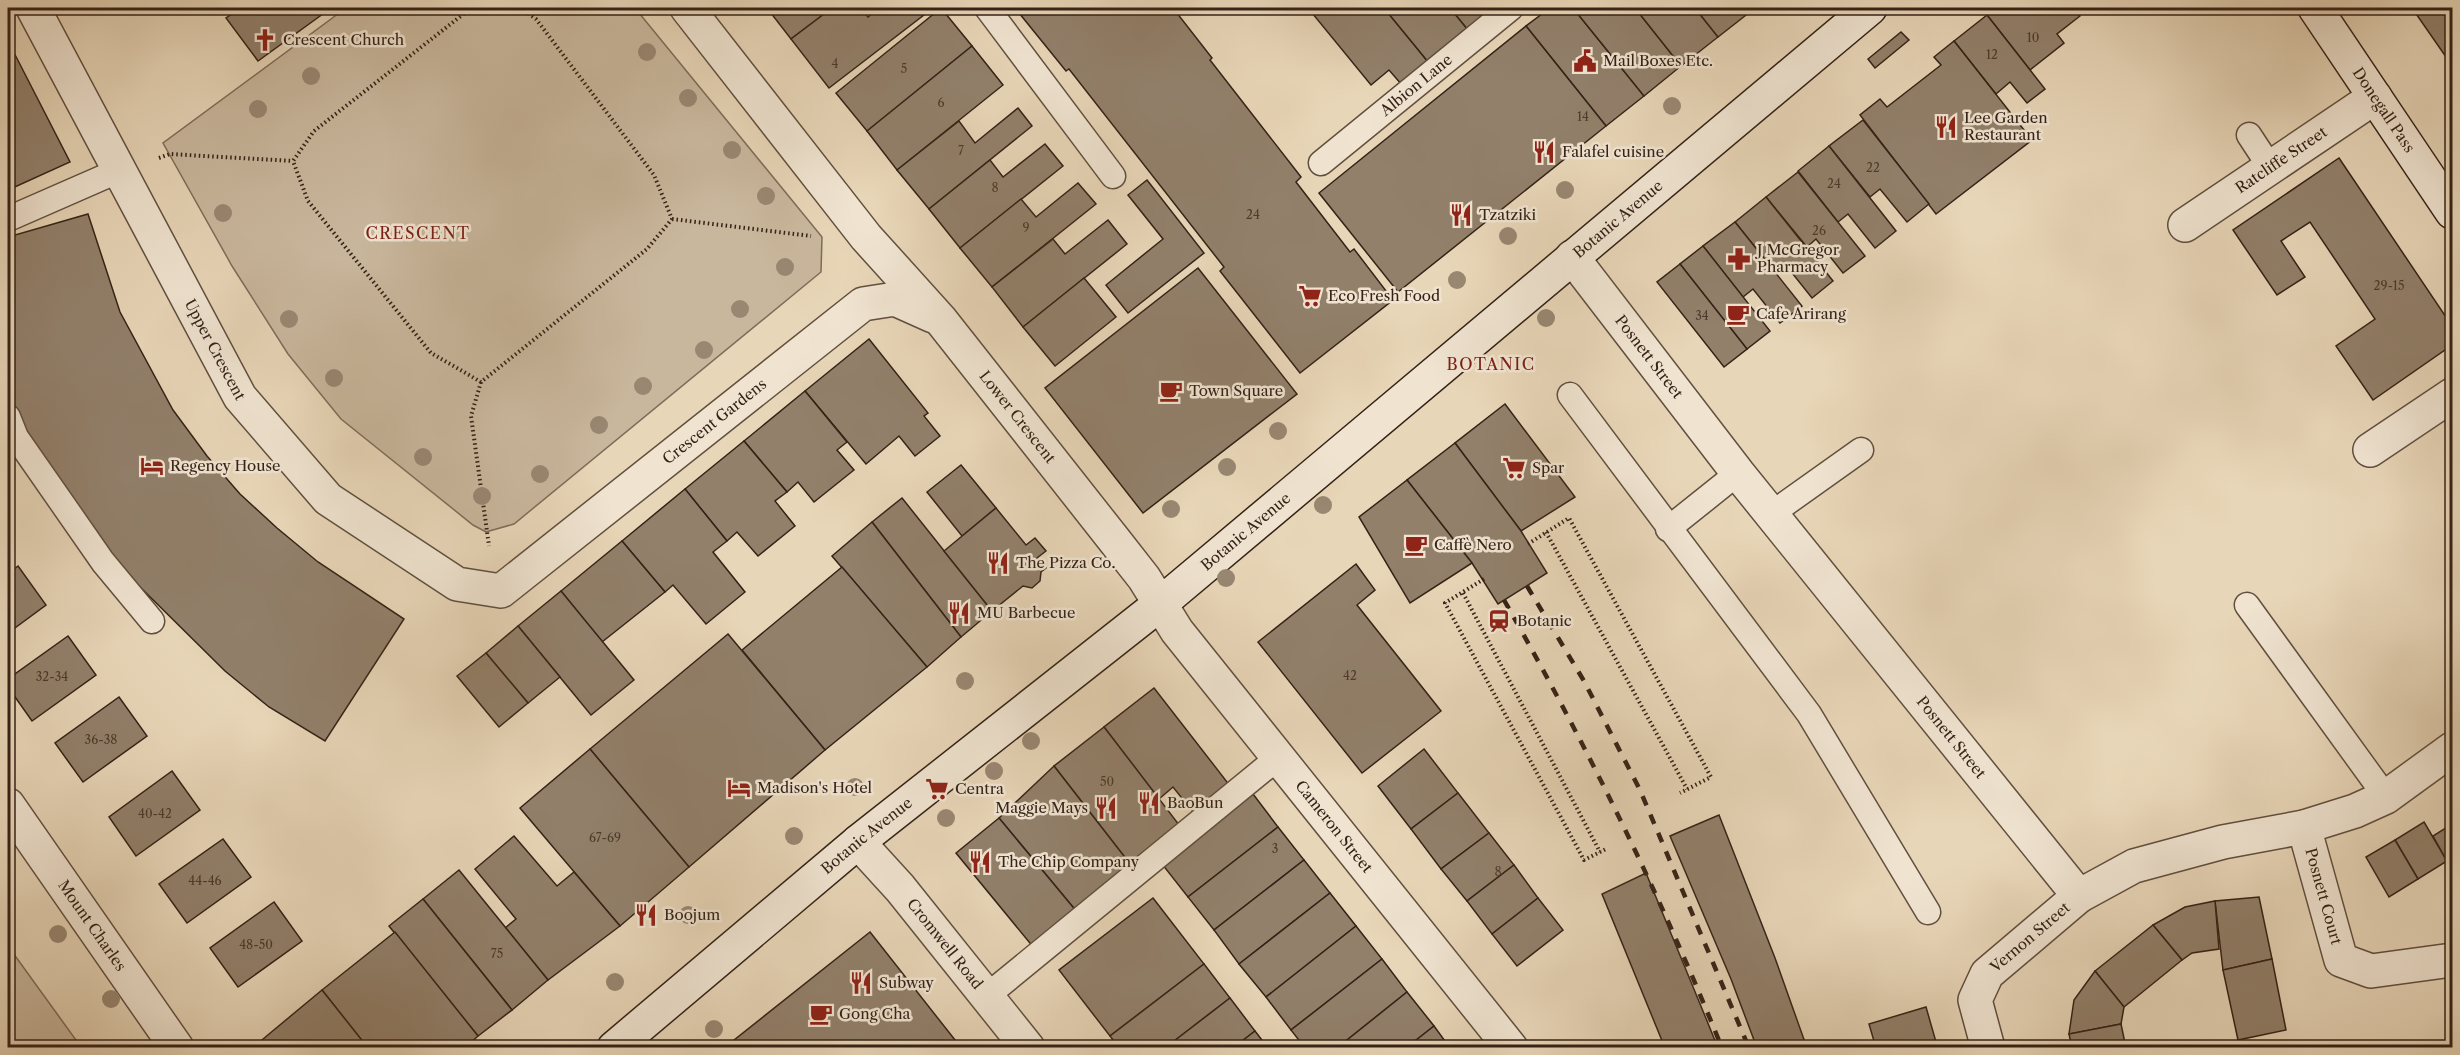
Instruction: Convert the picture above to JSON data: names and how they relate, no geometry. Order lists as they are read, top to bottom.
{
  "streets": {
    "street": [
      "Donegall Pass",
      "Ratcliffe Street",
      "Botanic Avenue",
      "Upper Crescent",
      "Posnett Street",
      "Lower Crescent",
      "Crescent Gardens",
      "Cameron Street",
      "Posnett Court",
      "Mount Charles",
      "Vernon Street",
      "Cromwell Road"
    ],
    "lane": ["Albion Lane"]
  },
  "crossings": [
    ["Donegall Pass", "Ratcliffe Street"],
    ["Botanic Avenue", "Posnett Street"],
    ["Botanic Avenue", "Lower Crescent"],
    ["Botanic Avenue", "Cameron Street"],
    ["Botanic Avenue", "Cromwell Road"],
    ["Upper Crescent", "Crescent Gardens"],
    ["Posnett Street", "Vernon Street"],
    ["Lower Crescent", "Crescent Gardens"],
    ["Lower Crescent", "Cameron Street"]
  ],
  "districts": ["CRESCENT", "BOTANIC"],
  "places": {
    "church": ["Crescent Church"],
    "public building": ["Mail Boxes Etc."],
    "restaurant": [
      "Lee Garden Restaurant",
      "Falafel cuisine",
      "Tzatziki",
      "The Pizza Co.",
      "MU Barbecue",
      "BaoBun",
      "Maggie Mays",
      "The Chip Company",
      "Boojum",
      "Subway"
    ],
    "pharmacy": ["J McGregor Pharmacy"],
    "supermarket": ["Eco Fresh Food", "Spar", "Centra"],
    "cafe": [
      "Cafe Arirang",
      "Town Square",
      "Caffè Nero",
      "Gong Cha"
    ],
    "hotel": ["Regency House", "Madison's Hotel"],
    "station": ["Botanic"]
  },
  "house_numbers": [
    "10",
    "12",
    "4",
    "5",
    "6",
    "14",
    "7",
    "22",
    "24",
    "8",
    "24",
    "9",
    "26",
    "29-15",
    "34",
    "42",
    "32-34",
    "36-38",
    "50",
    "40-42",
    "67-69",
    "3",
    "8",
    "44-46",
    "48-50",
    "75"
  ]
}
